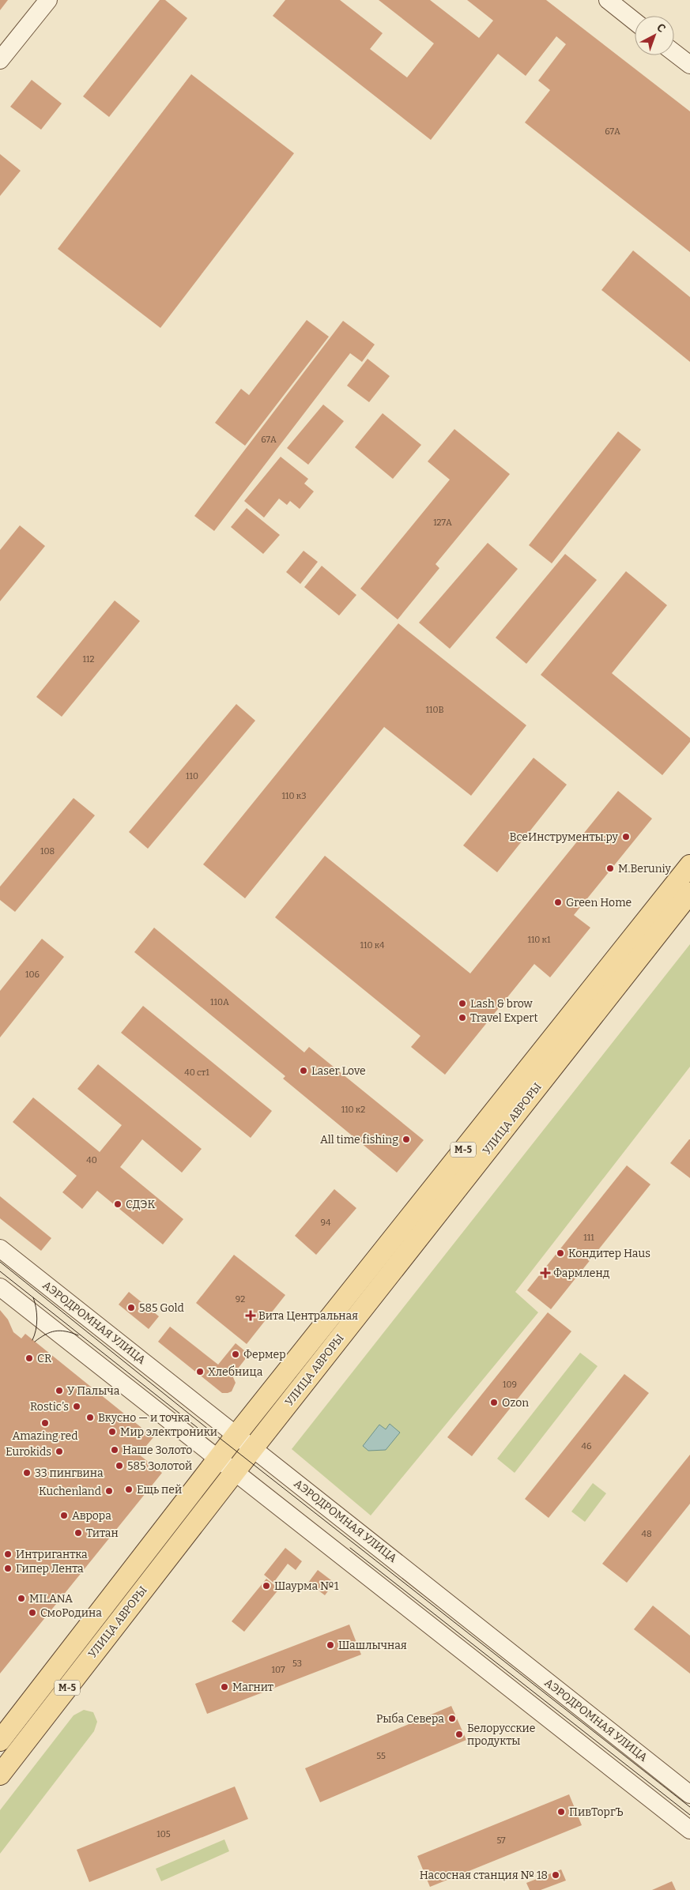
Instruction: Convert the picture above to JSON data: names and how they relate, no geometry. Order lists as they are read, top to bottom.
{
  "streets": {
    "main road": ["УЛИЦА АВРОРЫ", "М-5", "АЭРОДРОМНАЯ УЛИЦА"]
  },
  "crossings": [
    ["УЛИЦА АВРОРЫ", "АЭРОДРОМНАЯ УЛИЦА"]
  ],
  "places": {
    "other": [
      "ВсеИнструменты.ру",
      "M.Beruniy",
      "Green Home",
      "Lash & brow",
      "Travel Expert",
      "Laser Love",
      "All time fishing",
      "СДЭК",
      "Кондитер Haus",
      "585 Gold",
      "Фермер",
      "CR",
      "Хлебница",
      "У Палыча",
      "Ozon",
      "Rostic’s",
      "Вкусно — и точка",
      "Amazing red",
      "Мир электроники",
      "Наше Золото",
      "Eurokids",
      "585 Золотой",
      "33 пингвина",
      "Ещь пей",
      "Kuchenland",
      "Аврора",
      "Титан",
      "Интригантка",
      "Гипер Лента",
      "Шаурма №1",
      "MILANA",
      "СмоРодина",
      "Шашлычная",
      "Магнит",
      "Рыба Севера",
      "Белорусские продукты",
      "ПивТоргЪ",
      "Насосная станция № 18"
    ],
    "health": ["Фармленд", "Вита Центральная"]
  },
  "house_numbers": [
    "67А",
    "67А",
    "127А",
    "112",
    "110В",
    "110",
    "110 к3",
    "108",
    "110 к1",
    "110 к4",
    "106",
    "110А",
    "40 ст1",
    "110 к2",
    "40",
    "94",
    "111",
    "92",
    "109",
    "46",
    "48",
    "53",
    "107",
    "55",
    "105",
    "57"
  ],
  "north": "top right"
}
